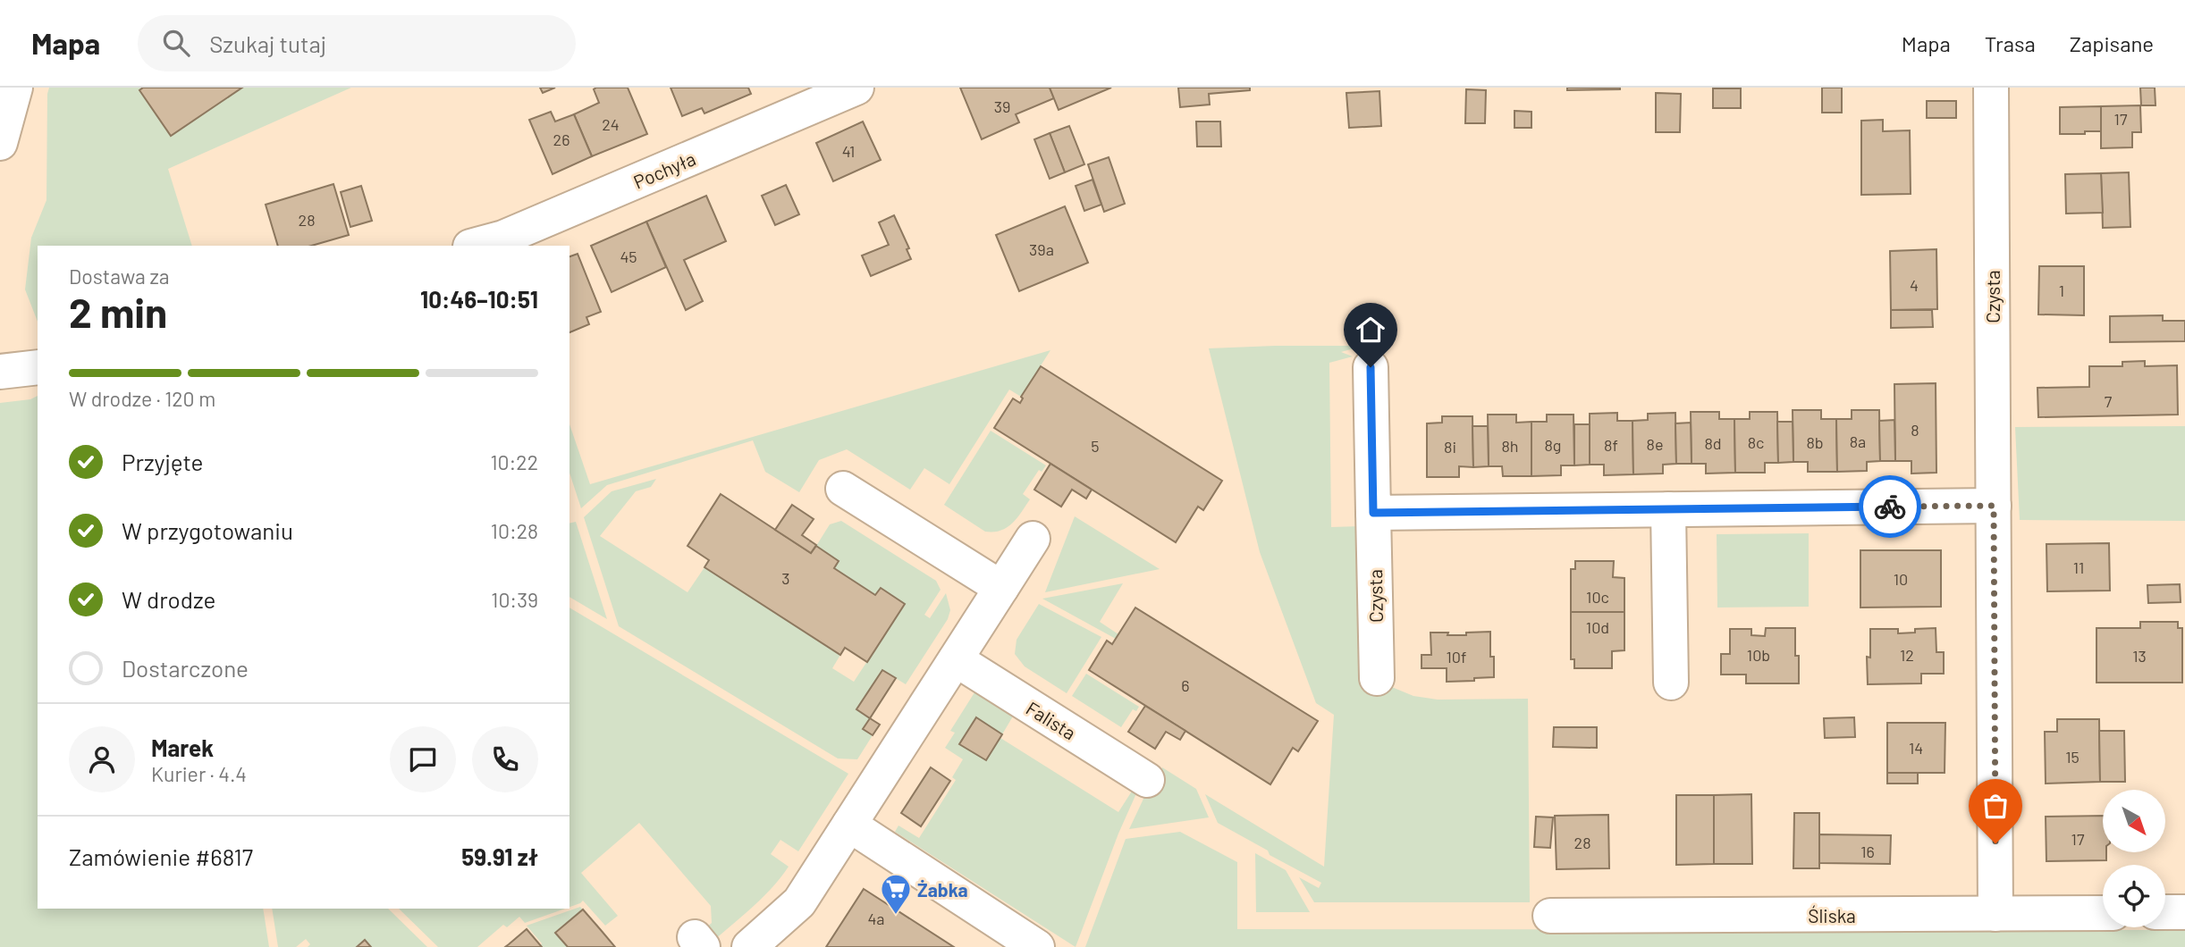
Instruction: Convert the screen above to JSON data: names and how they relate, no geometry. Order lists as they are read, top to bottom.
{
  "streets": {
    "street": [
      "Pochyła",
      "Czysta",
      "Falista",
      "Śliska"
    ]
  },
  "crossings": [
    ["Czysta", "Śliska"]
  ],
  "places": {
    "supermarket": ["Żabka"]
  },
  "house_numbers": [
    "39",
    "17",
    "24",
    "26",
    "41",
    "28",
    "39a",
    "45",
    "4",
    "1",
    "7",
    "8",
    "8a",
    "8c",
    "8b",
    "8d",
    "8e",
    "8g",
    "8f",
    "5",
    "8h",
    "8i",
    "11",
    "3",
    "10",
    "10c",
    "10d",
    "10b",
    "12",
    "13",
    "10f",
    "6",
    "14",
    "15",
    "17",
    "28",
    "16",
    "4a"
  ],
  "north": "bottom right",
  "page": {
    "header": "Mapa",
    "search": "Szukaj tutaj",
    "nav": ["Mapa", "Trasa", "Zapisane"],
    "heading": ["2 min", "Dostawa za", "10:46–10:51"],
    "panel": [
      "Marek",
      "Kurier · 4.4",
      "Zamówienie #6817",
      "59.91 zł"
    ],
    "bar": "W drodze · 120 m",
    "list": [
      ["Przyjęte", "10:22"],
      ["W przygotowaniu", "10:28"],
      ["W drodze", "10:39"],
      "Dostarczone"
    ]
  }
}
